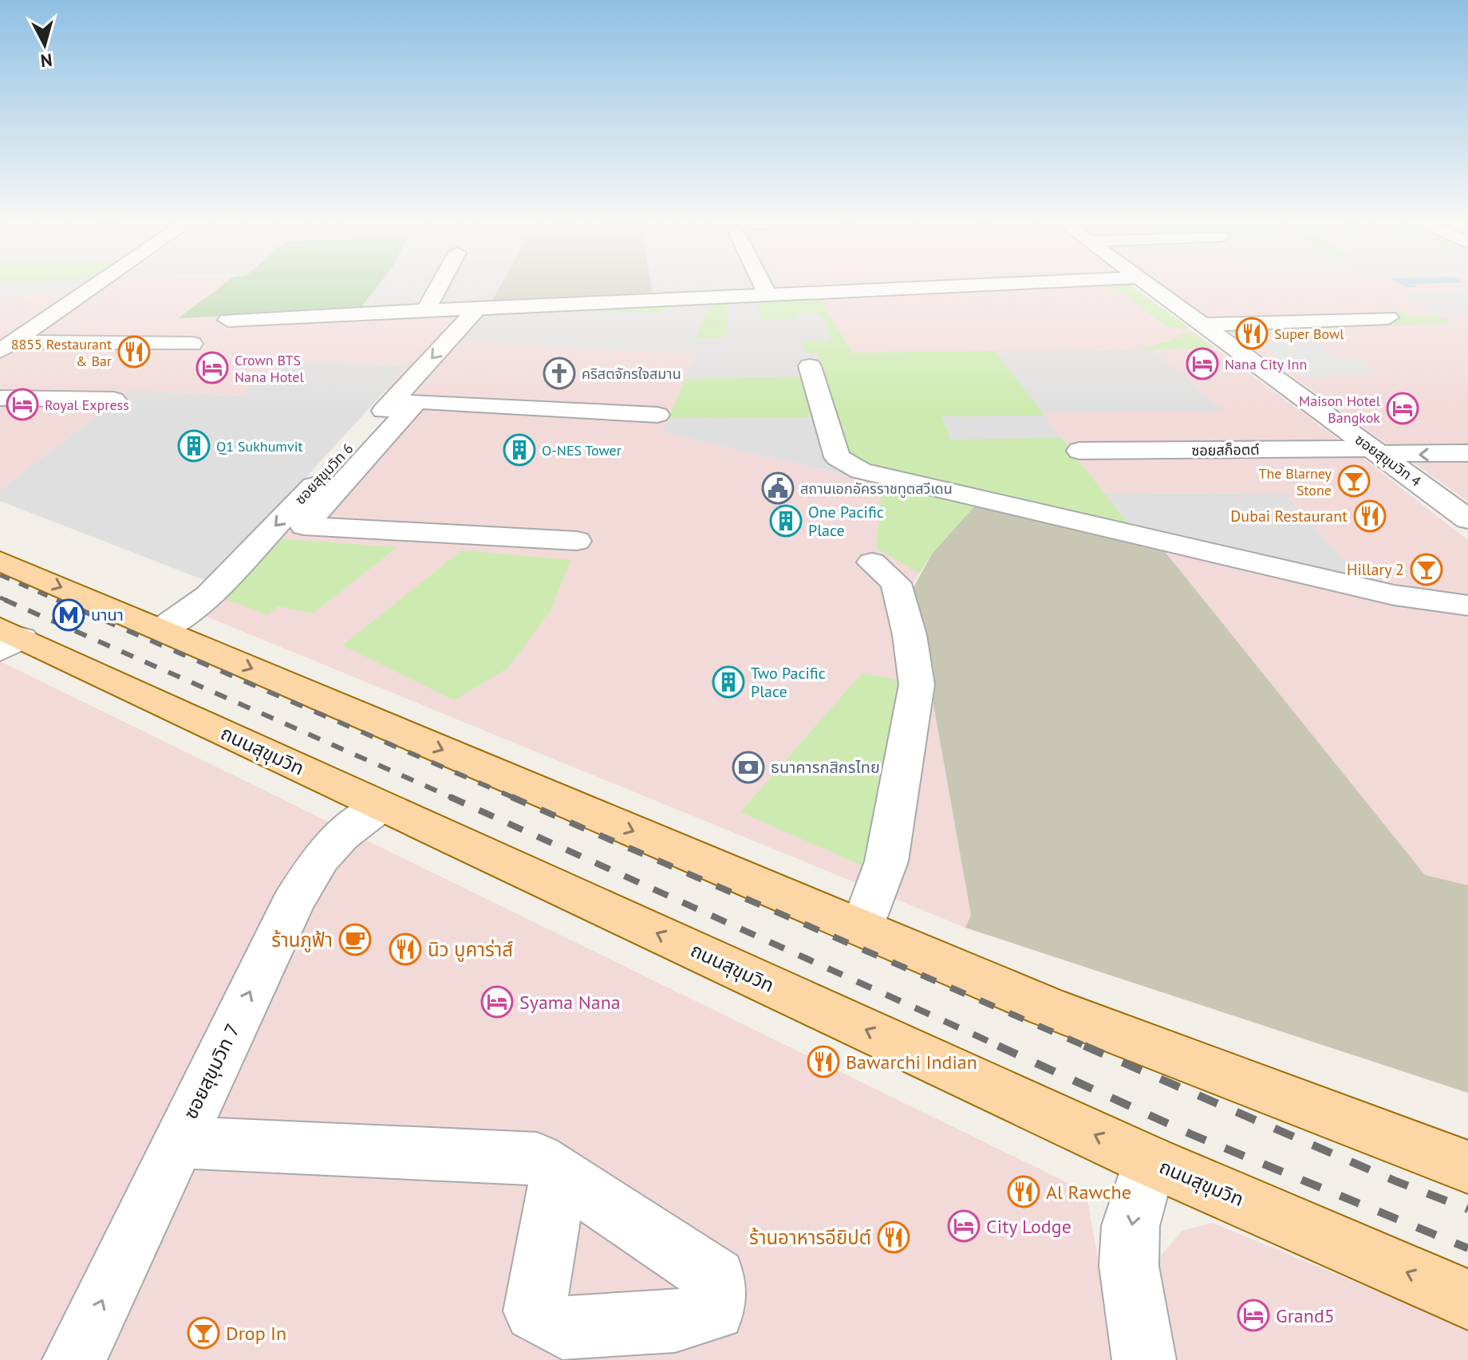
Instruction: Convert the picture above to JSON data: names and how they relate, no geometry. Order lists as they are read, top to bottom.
{
  "streets": {
    "main road": ["ถนนสุขุมวิท"],
    "street": [
      "ซอยสก็อตต์",
      "ซอยสุขุมวิท 4",
      "ซอยสุขุมวิท 6",
      "ซอยสุขุมวิท 7"
    ]
  },
  "crossings": [
    ["ซอยสก็อตต์", "ซอยสุขุมวิท 4"],
    ["ถนนสุขุมวิท", "ซอยสุขุมวิท 7"]
  ],
  "one_way": ["ซอยสุขุมวิท 6", "ซอยสุขุมวิท 7"],
  "places": {
    "restaurant": [
      "Super Bowl",
      "8855 Restaurant & Bar",
      "Dubai Restaurant",
      "นิว บูคาร่าส์",
      "Bawarchi Indian",
      "Al Rawche",
      "ร้านอาหารอียิปต์"
    ],
    "hotel": [
      "Nana City Inn",
      "Crown BTS Nana Hotel",
      "Royal Express",
      "Maison Hotel Bangkok",
      "Syama Nana",
      "City Lodge",
      "Grand5"
    ],
    "church": ["คริสตจักรใจสมาน"],
    "building": [
      "Q1 Sukhumvit",
      "O-NES Tower",
      "One Pacific Place",
      "Two Pacific Place"
    ],
    "bar": ["The Blarney Stone", "Hillary 2", "Drop In"],
    "public building": ["สถานเอกอัครราชทูตสวีเดน"],
    "metro station": ["นานา"],
    "bank": ["ธนาคารกสิกรไทย"],
    "cafe": ["ร้านภูฟ้า"]
  },
  "north": "bottom"
}
